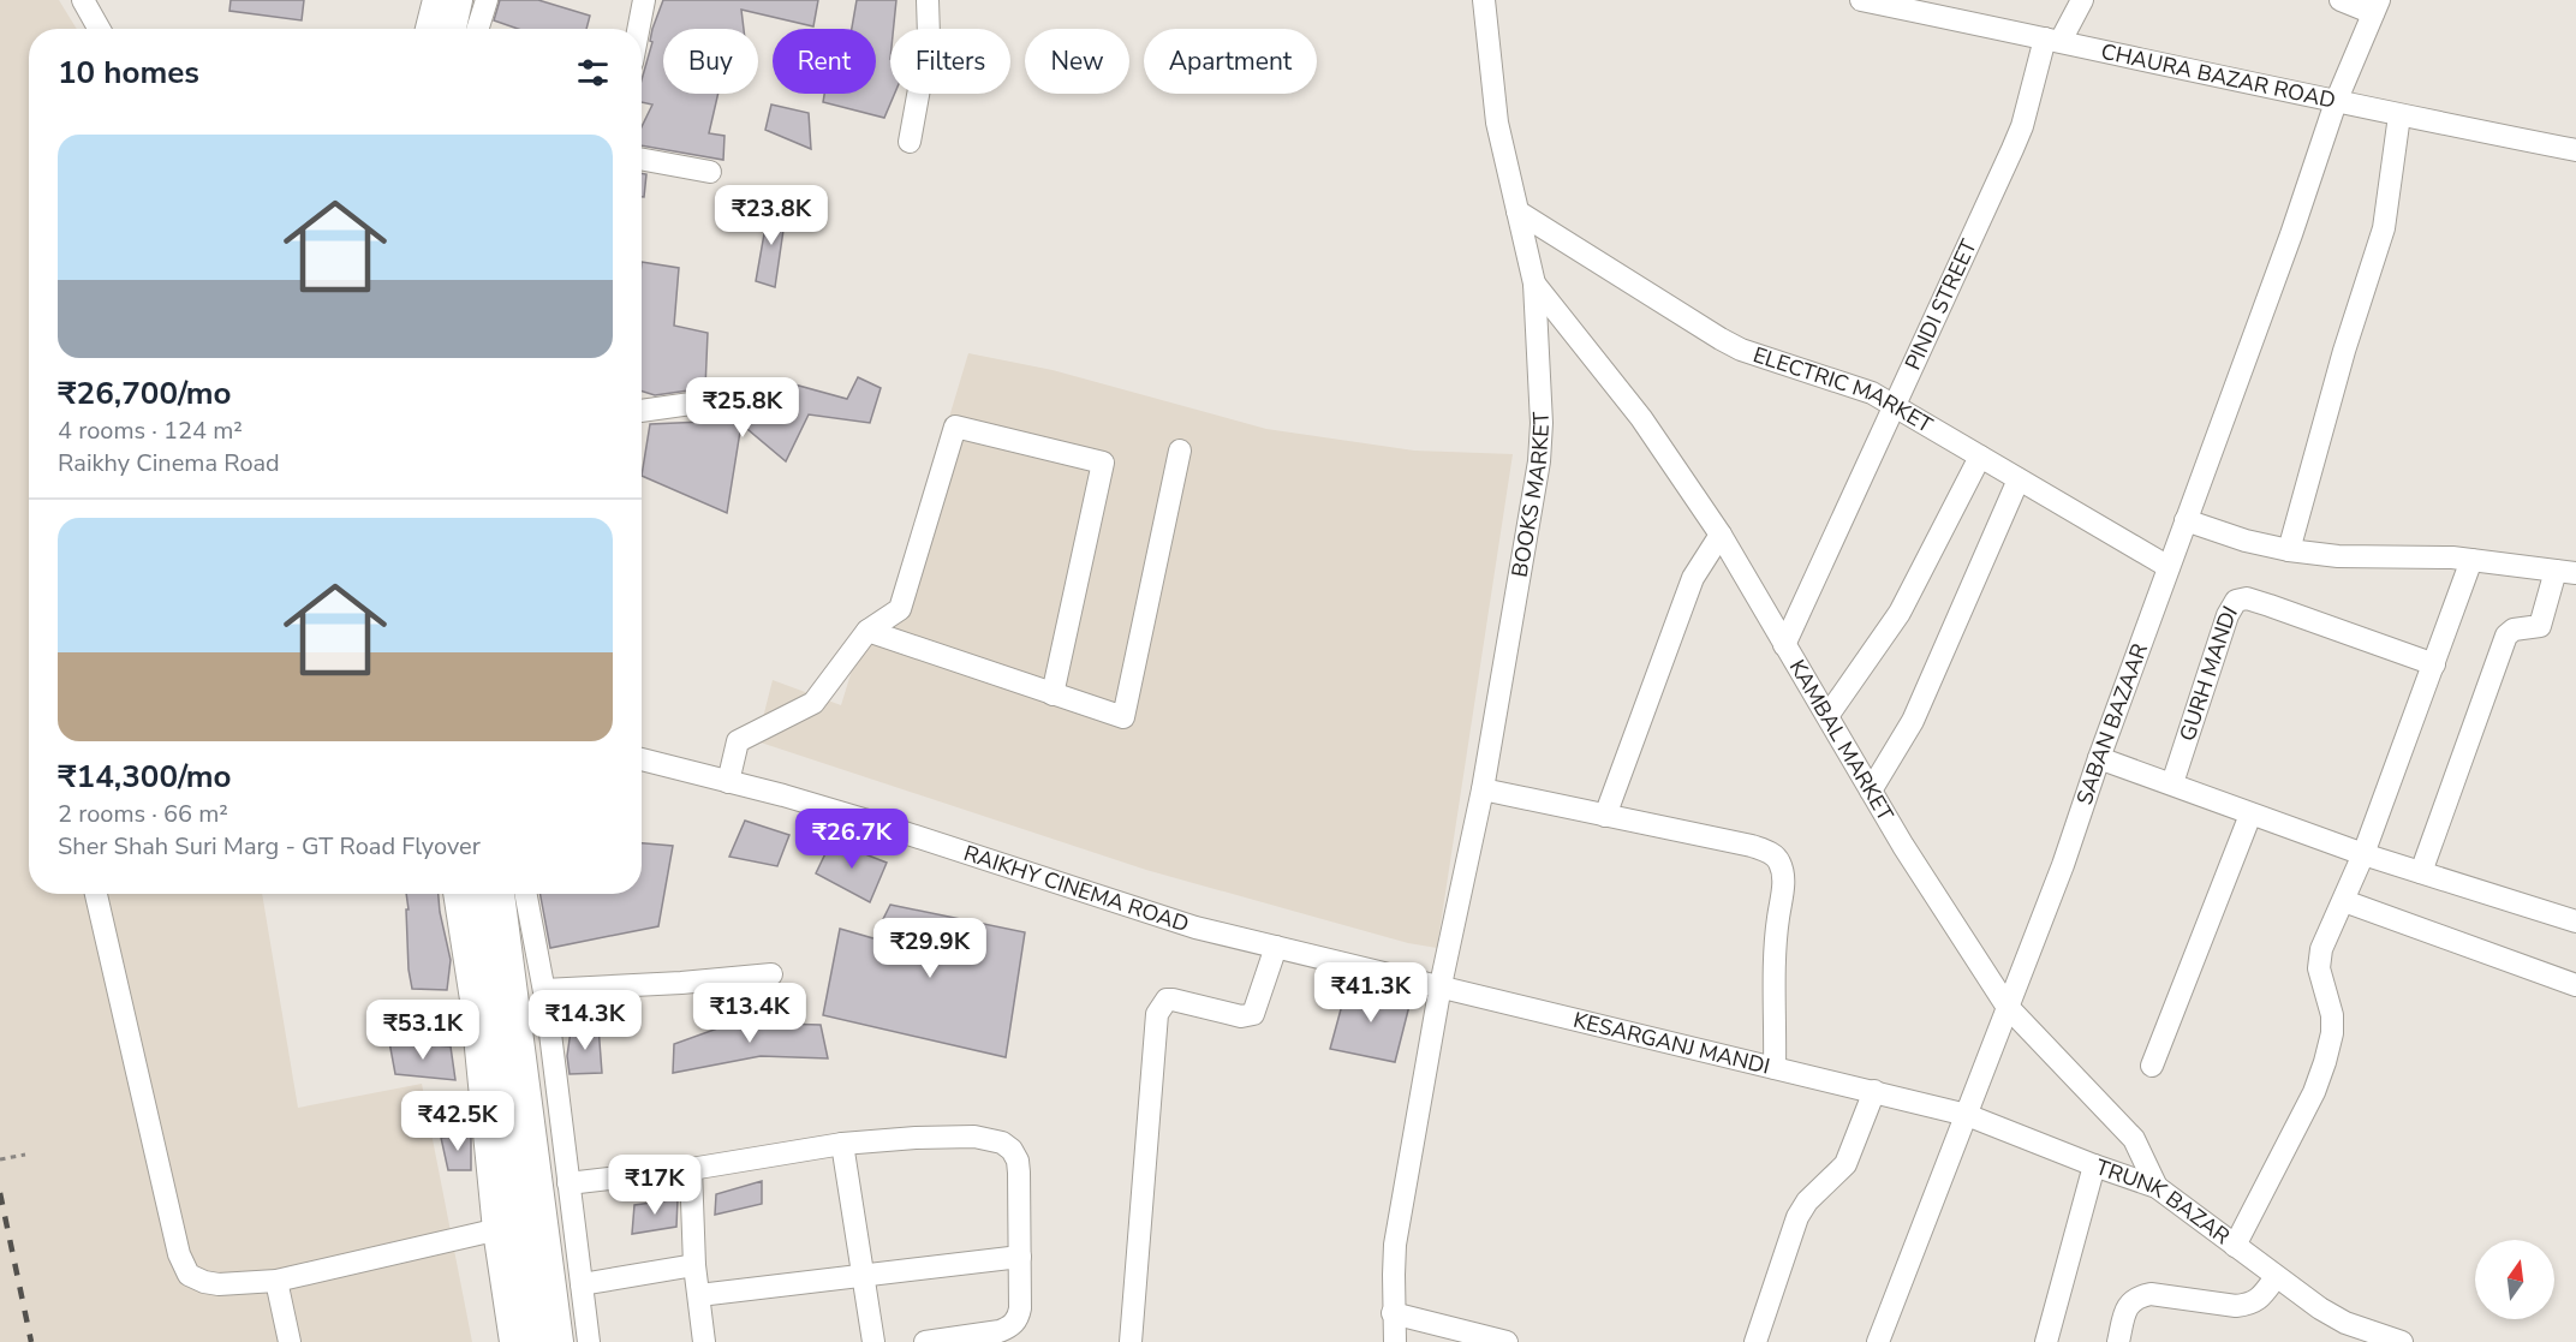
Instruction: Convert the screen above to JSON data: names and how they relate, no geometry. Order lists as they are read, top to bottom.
{
  "streets": {
    "street": [
      "CHAURA BAZAR ROAD",
      "PINDI STREET",
      "ELECTRIC MARKET",
      "BOOKS MARKET",
      "GURH MANDI",
      "SABAN BAZAAR",
      "KAMBAL MARKET",
      "RAIKHY CINEMA ROAD",
      "KESARGANJ MANDI",
      "TRUNK BAZAR"
    ]
  },
  "crossings": [
    ["CHAURA BAZAR ROAD", "PINDI STREET"],
    ["CHAURA BAZAR ROAD", "SABAN BAZAAR"],
    ["PINDI STREET", "ELECTRIC MARKET"],
    ["PINDI STREET", "KAMBAL MARKET"],
    ["ELECTRIC MARKET", "BOOKS MARKET"],
    ["ELECTRIC MARKET", "SABAN BAZAAR"],
    ["BOOKS MARKET", "KAMBAL MARKET"],
    ["BOOKS MARKET", "RAIKHY CINEMA ROAD"],
    ["BOOKS MARKET", "KESARGANJ MANDI"],
    ["SABAN BAZAAR", "KAMBAL MARKET"],
    ["SABAN BAZAAR", "TRUNK BAZAR"],
    ["KAMBAL MARKET", "TRUNK BAZAR"],
    ["RAIKHY CINEMA ROAD", "KESARGANJ MANDI"],
    ["KESARGANJ MANDI", "TRUNK BAZAR"]
  ],
  "north": "top",
  "page": {
    "chip": [
      "Buy",
      "Rent",
      "Filters",
      "New",
      "Apartment"
    ],
    "heading": "10 homes",
    "list": [
      {
        "name": "₹26,700/mo",
        "note": "4 rooms · 124 m² · Raikhy Cinema Road"
      },
      {
        "name": "₹14,300/mo",
        "note": "2 rooms · 66 m² · Sher Shah Suri Marg - GT Road Flyover"
      }
    ],
    "price": [
      "₹23.8K",
      "₹25.8K",
      "₹26.7K",
      "₹29.9K",
      "₹41.3K",
      "₹13.4K",
      "₹14.3K",
      "₹53.1K",
      "₹42.5K",
      "₹17K"
    ]
  }
}
